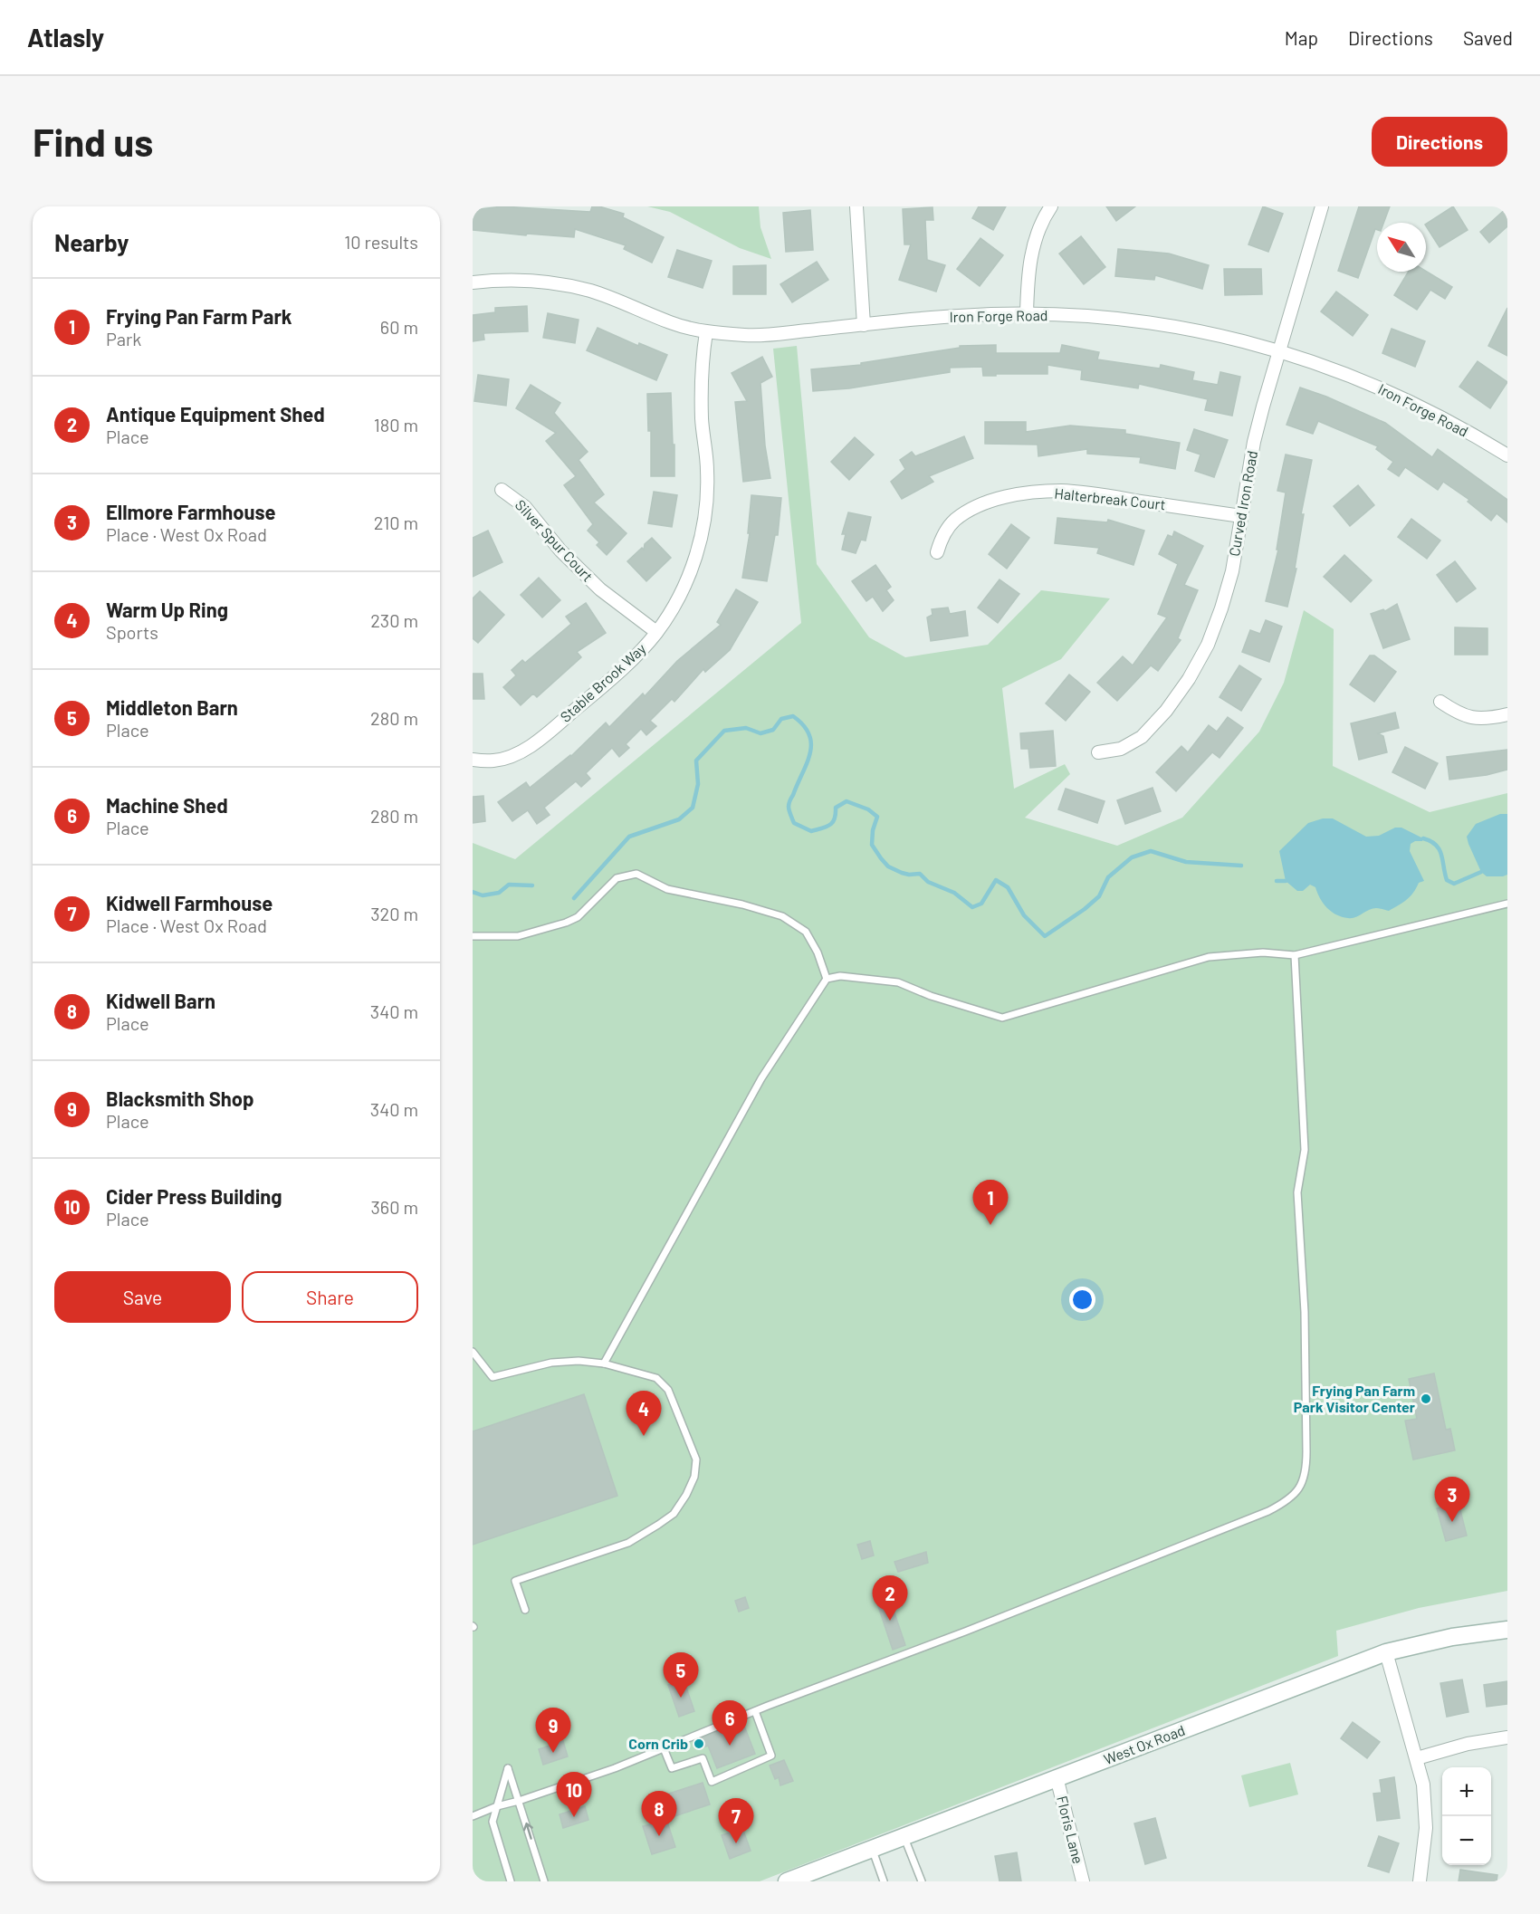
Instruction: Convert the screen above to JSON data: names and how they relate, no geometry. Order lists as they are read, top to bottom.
{
  "streets": {
    "main road": ["West Ox Road"],
    "street": [
      "Iron Forge Road",
      "Halterbreak Court",
      "Curved Iron Road",
      "Silver Spur Court",
      "Stable Brook Way",
      "Floris Lane"
    ]
  },
  "crossings": [
    ["Iron Forge Road", "Curved Iron Road"],
    ["Iron Forge Road", "Stable Brook Way"],
    ["Halterbreak Court", "Curved Iron Road"],
    ["Silver Spur Court", "Stable Brook Way"],
    ["West Ox Road", "Floris Lane"]
  ],
  "places": ["Frying Pan Farm Park Visitor Center", "Corn Crib"],
  "north": "top left",
  "page": {
    "header": "Atlasly",
    "nav": ["Map", "Directions", "Saved"],
    "buttons": [
      "Directions",
      ["Save", "Share"]
    ],
    "title": "Find us",
    "heading": ["Nearby", "10 results"],
    "list": [
      {
        "mark": "1",
        "name": "Frying Pan Farm Park",
        "note": "Park",
        "value": "60 m"
      },
      {
        "mark": "2",
        "name": "Antique Equipment Shed",
        "note": "Place",
        "value": "180 m"
      },
      {
        "mark": "3",
        "name": "Ellmore Farmhouse",
        "note": "Place · West Ox Road",
        "value": "210 m"
      },
      {
        "mark": "4",
        "name": "Warm Up Ring",
        "note": "Sports",
        "value": "230 m"
      },
      {
        "mark": "5",
        "name": "Middleton Barn",
        "note": "Place",
        "value": "280 m"
      },
      {
        "mark": "6",
        "name": "Machine Shed",
        "note": "Place",
        "value": "280 m"
      },
      {
        "mark": "7",
        "name": "Kidwell Farmhouse",
        "note": "Place · West Ox Road",
        "value": "320 m"
      },
      {
        "mark": "8",
        "name": "Kidwell Barn",
        "note": "Place",
        "value": "340 m"
      },
      {
        "mark": "9",
        "name": "Blacksmith Shop",
        "note": "Place",
        "value": "340 m"
      },
      {
        "mark": "10",
        "name": "Cider Press Building",
        "note": "Place",
        "value": "360 m"
      }
    ],
    "pins": [
      "1",
      "4",
      "3",
      "2",
      "5",
      "6",
      "9",
      "10",
      "8",
      "7"
    ],
    "map_buttons": ["+", "−"]
  }
}
